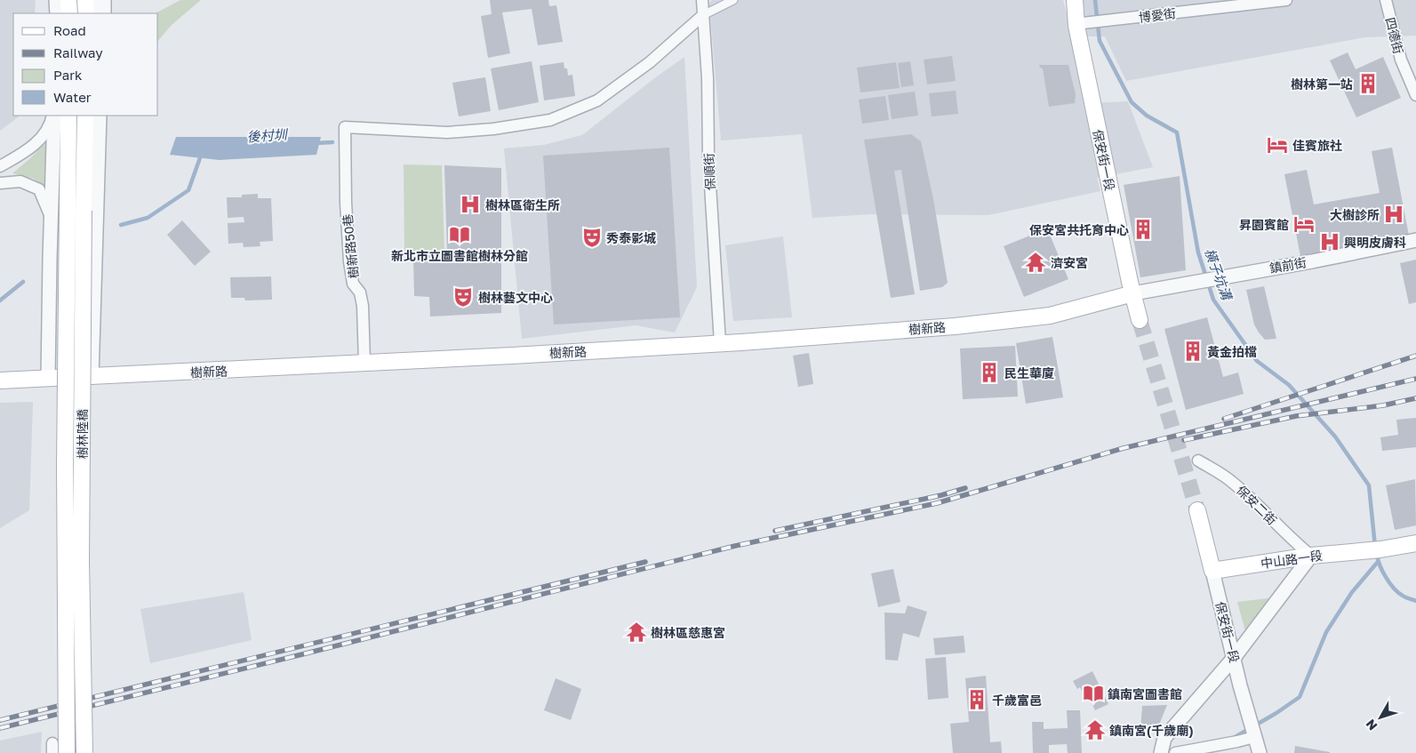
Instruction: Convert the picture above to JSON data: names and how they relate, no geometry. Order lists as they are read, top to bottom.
{
  "streets": {
    "main road": [
      "保安街一段",
      "樹新路",
      "樹林陸橋",
      "中山路一段"
    ],
    "street": [
      "博愛街",
      "四德街",
      "保順街",
      "樹新路50巷",
      "鎮前街",
      "保安二街"
    ]
  },
  "crossings": [
    ["博愛街", "保安街一段"],
    ["保安街一段", "鎮前街"],
    ["保安街一段", "樹新路"],
    ["保安街一段", "中山路一段"],
    ["保順街", "樹新路50巷"],
    ["保順街", "樹新路"],
    ["樹新路50巷", "樹新路"],
    ["鎮前街", "樹新路"],
    ["保安二街", "中山路一段"]
  ],
  "water": ["後村圳", "橫子坑溝"],
  "places": {
    "building": [
      "樹林第一站",
      "保安宮共托育中心",
      "黃金拍檔",
      "民生華廈",
      "千歲富邑"
    ],
    "hotel": ["佳賓旅社", "昇園賓館"],
    "hospital": ["樹林區衛生所", "大樹診所", "興明皮膚科"],
    "library": ["新北市立圖書館樹林分館", "鎮南宮圖書館"],
    "theatre": ["秀泰影城", "樹林藝文中心"],
    "temple": ["濟安宮", "樹林區慈惠宮", "鎮南宮(千歲廟)"]
  },
  "legend": [
    "Road",
    "Railway",
    "Park",
    "Water"
  ],
  "north": "bottom left"
}
